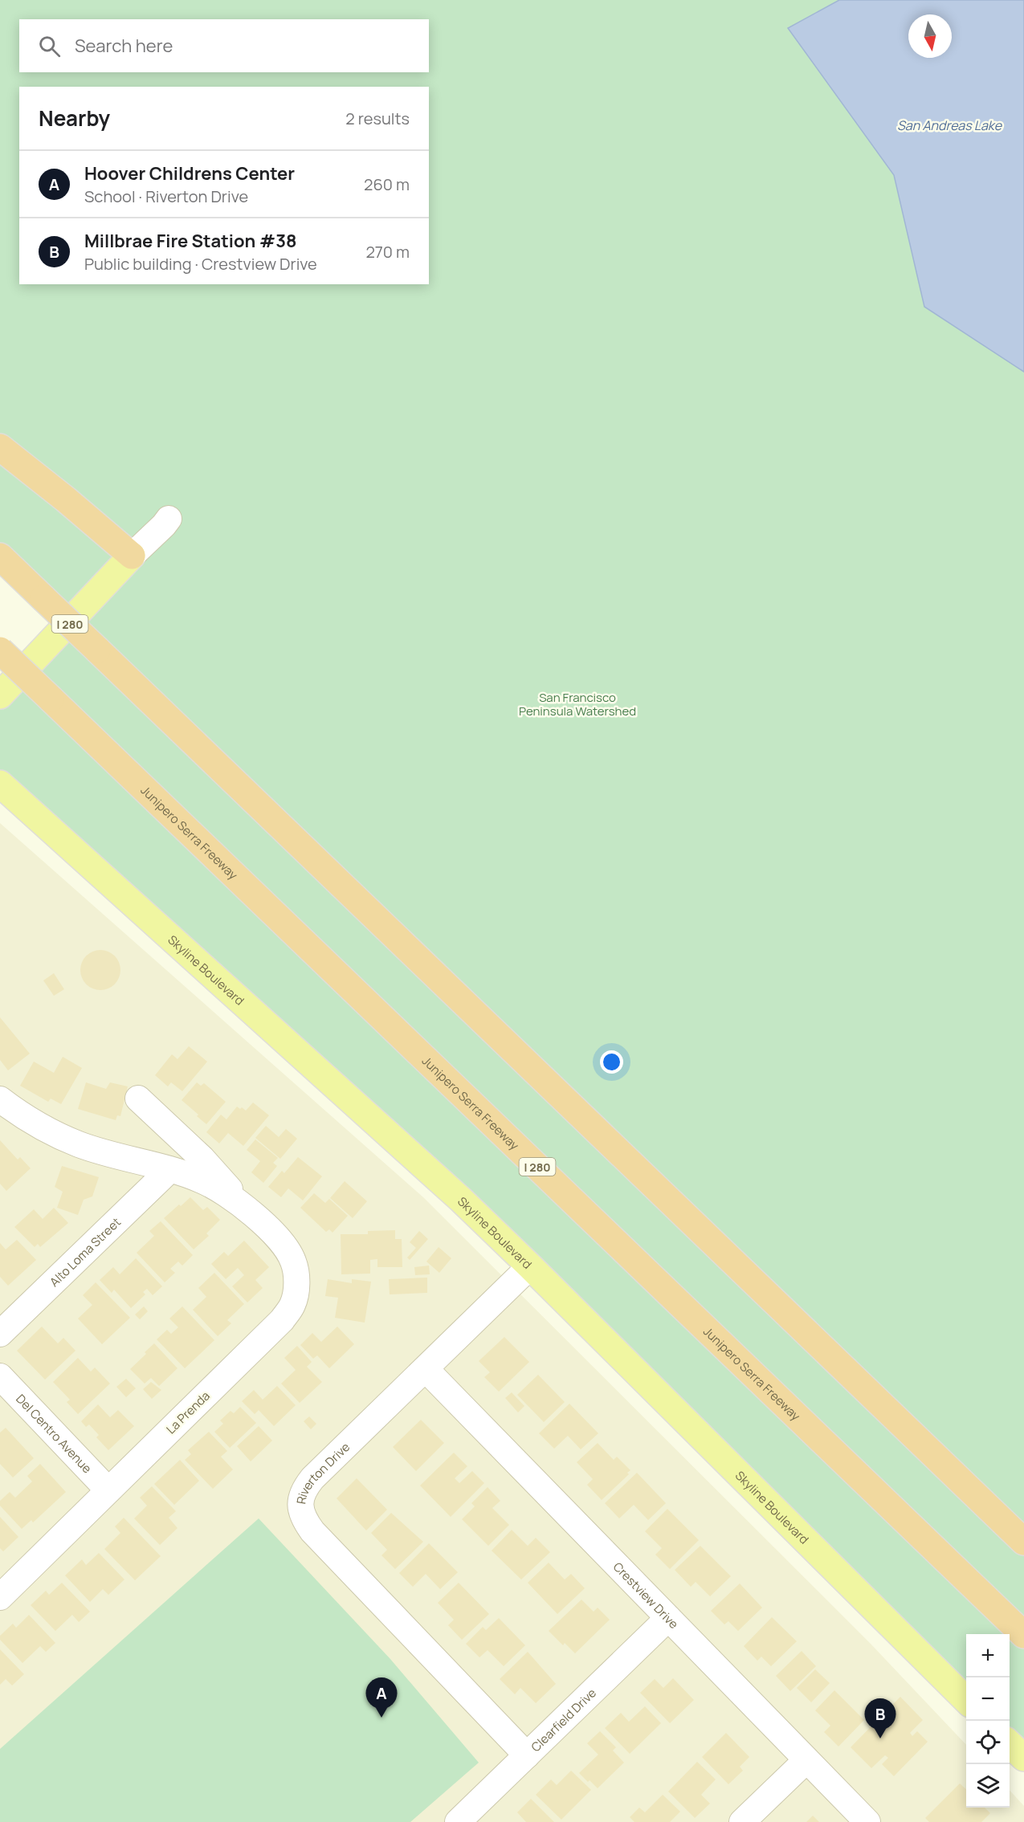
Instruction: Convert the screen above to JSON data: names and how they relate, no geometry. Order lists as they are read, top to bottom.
{
  "streets": {
    "highway": ["I 280", "Junipero Serra Freeway"],
    "main road": ["Skyline Boulevard"],
    "street": [
      "Alto Loma Street",
      "La Prenda",
      "Del Centro Avenue",
      "Riverton Drive",
      "Crestview Drive",
      "Clearfield Drive"
    ]
  },
  "crossings": [
    ["Skyline Boulevard", "Riverton Drive"],
    ["Alto Loma Street", "La Prenda"],
    ["La Prenda", "Del Centro Avenue"],
    ["Riverton Drive", "Crestview Drive"],
    ["Riverton Drive", "Clearfield Drive"],
    ["Crestview Drive", "Clearfield Drive"]
  ],
  "water": ["San Andreas Lake"],
  "parks": ["San Francisco Peninsula Watershed"],
  "north": "bottom",
  "page": {
    "search": "Search here",
    "heading": ["Nearby", "2 results"],
    "list": [
      {
        "mark": "A",
        "name": "Hoover Childrens Center",
        "note": "School · Riverton Drive",
        "value": "260 m"
      },
      {
        "mark": "B",
        "name": "Millbrae Fire Station #38",
        "note": "Public building · Crestview Drive",
        "value": "270 m"
      }
    ],
    "map_buttons": ["+", "−"],
    "pins": ["A", "B"]
  }
}
